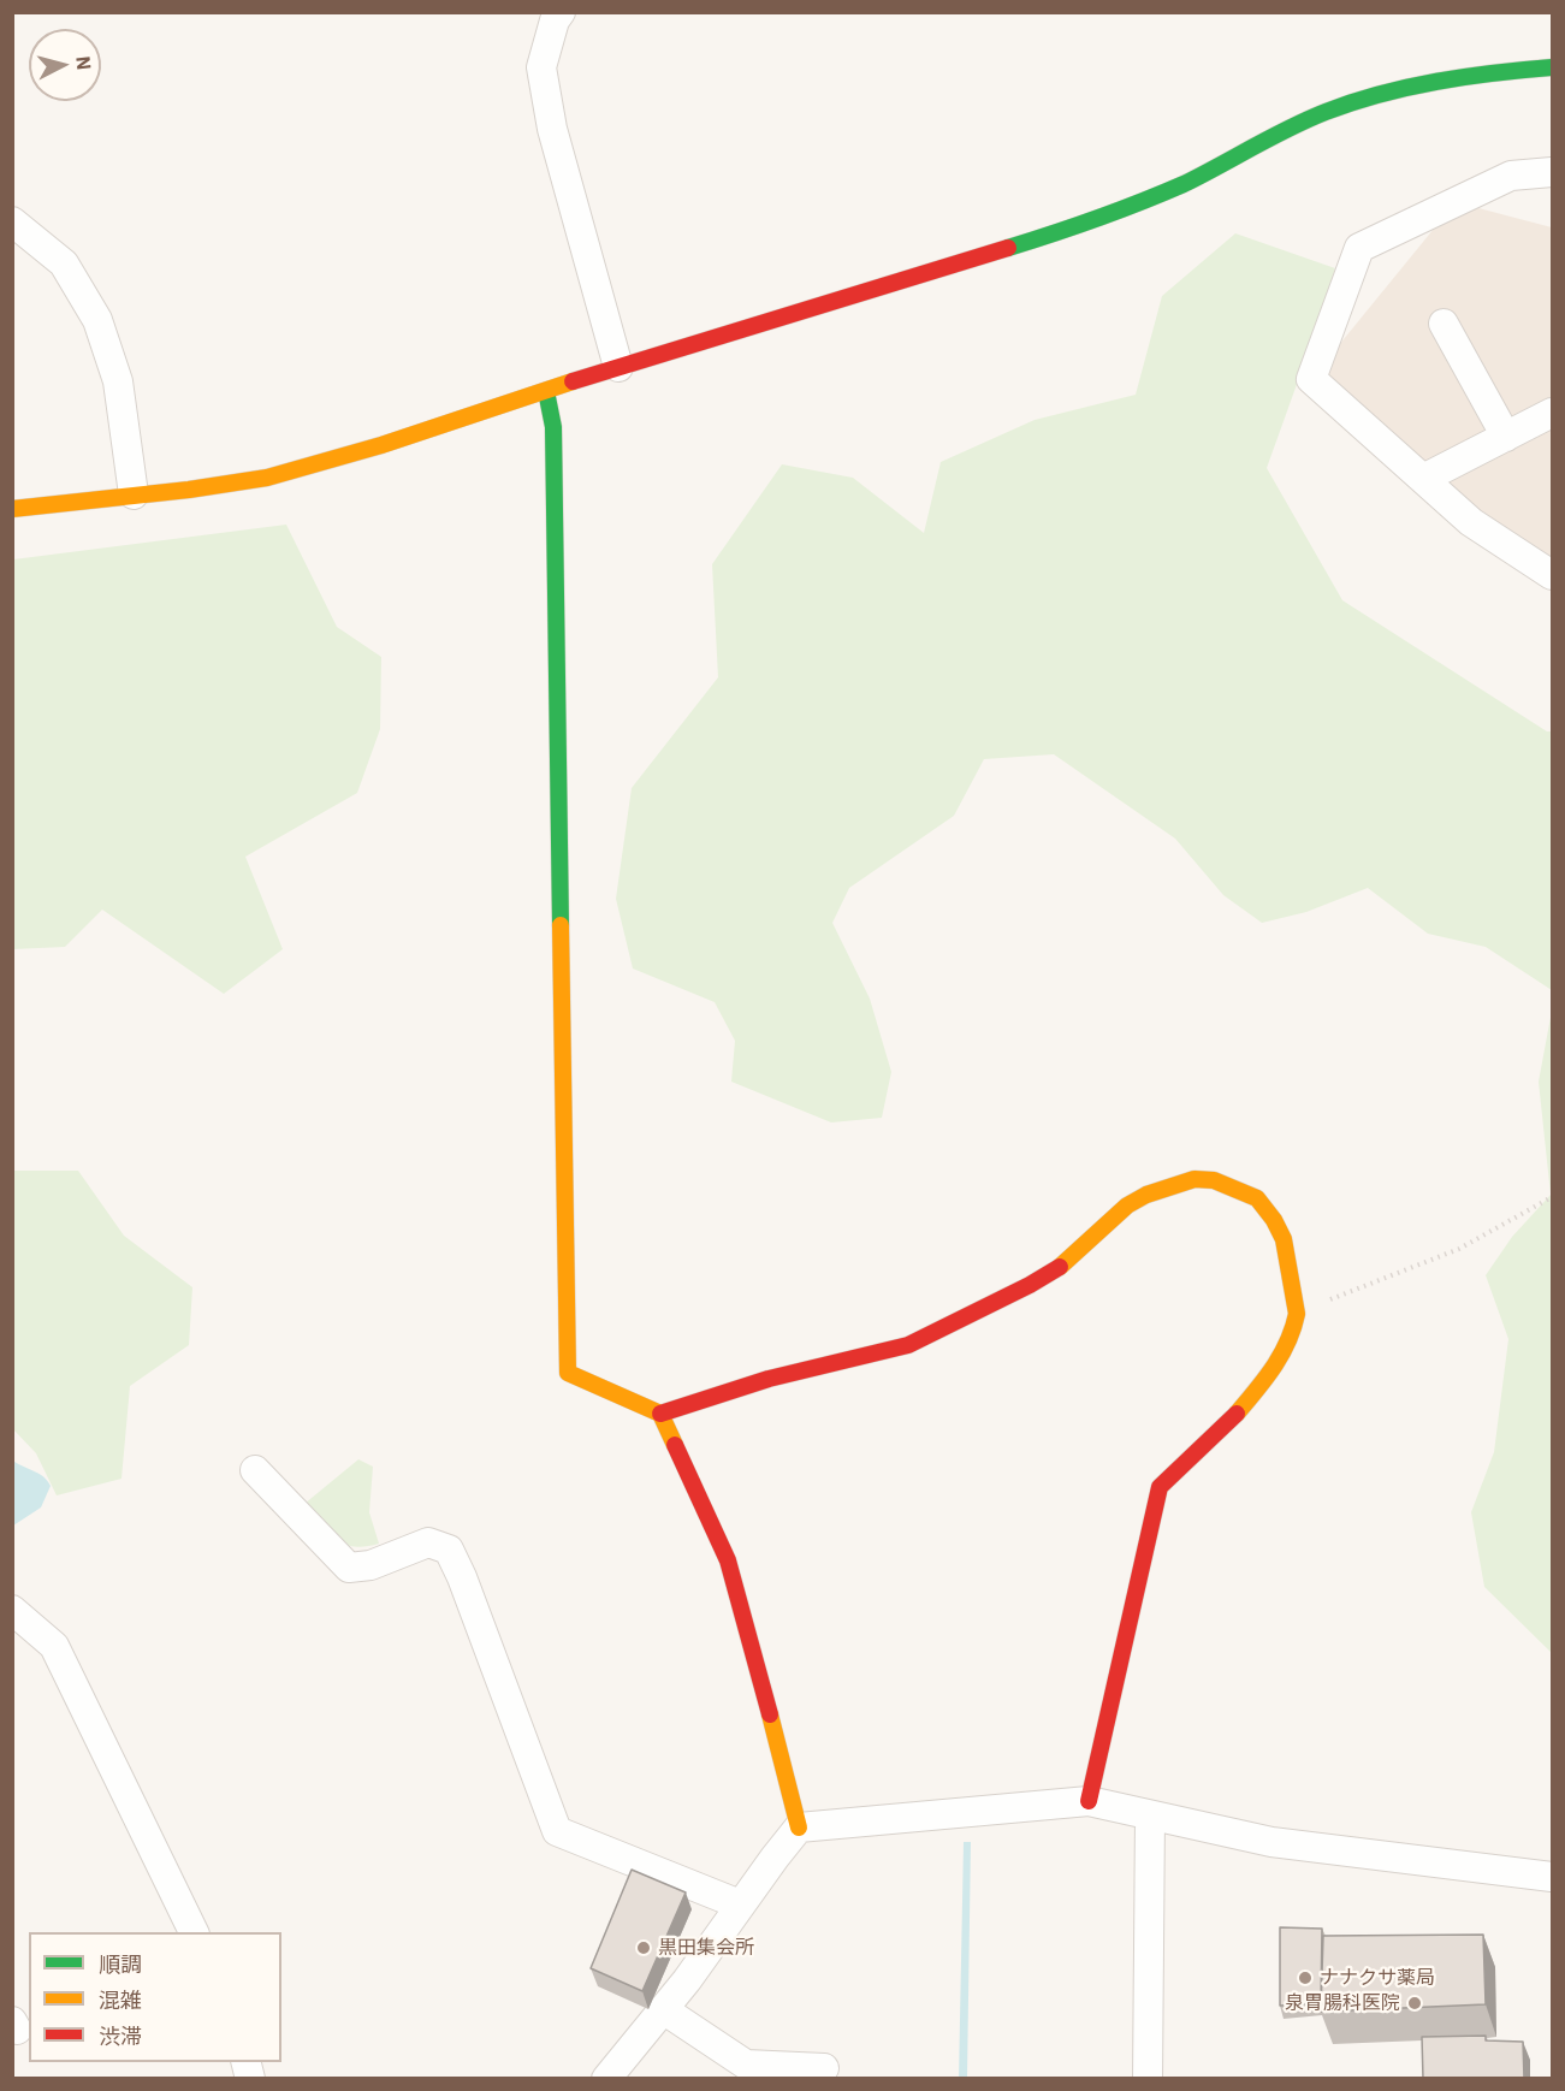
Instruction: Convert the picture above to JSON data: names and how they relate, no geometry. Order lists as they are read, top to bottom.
{
  "places": ["黒田集会所", "ナナクサ薬局", "泉胃腸科医院"],
  "legend": ["順調", "混雑", "渋滞"],
  "north": "right"
}
